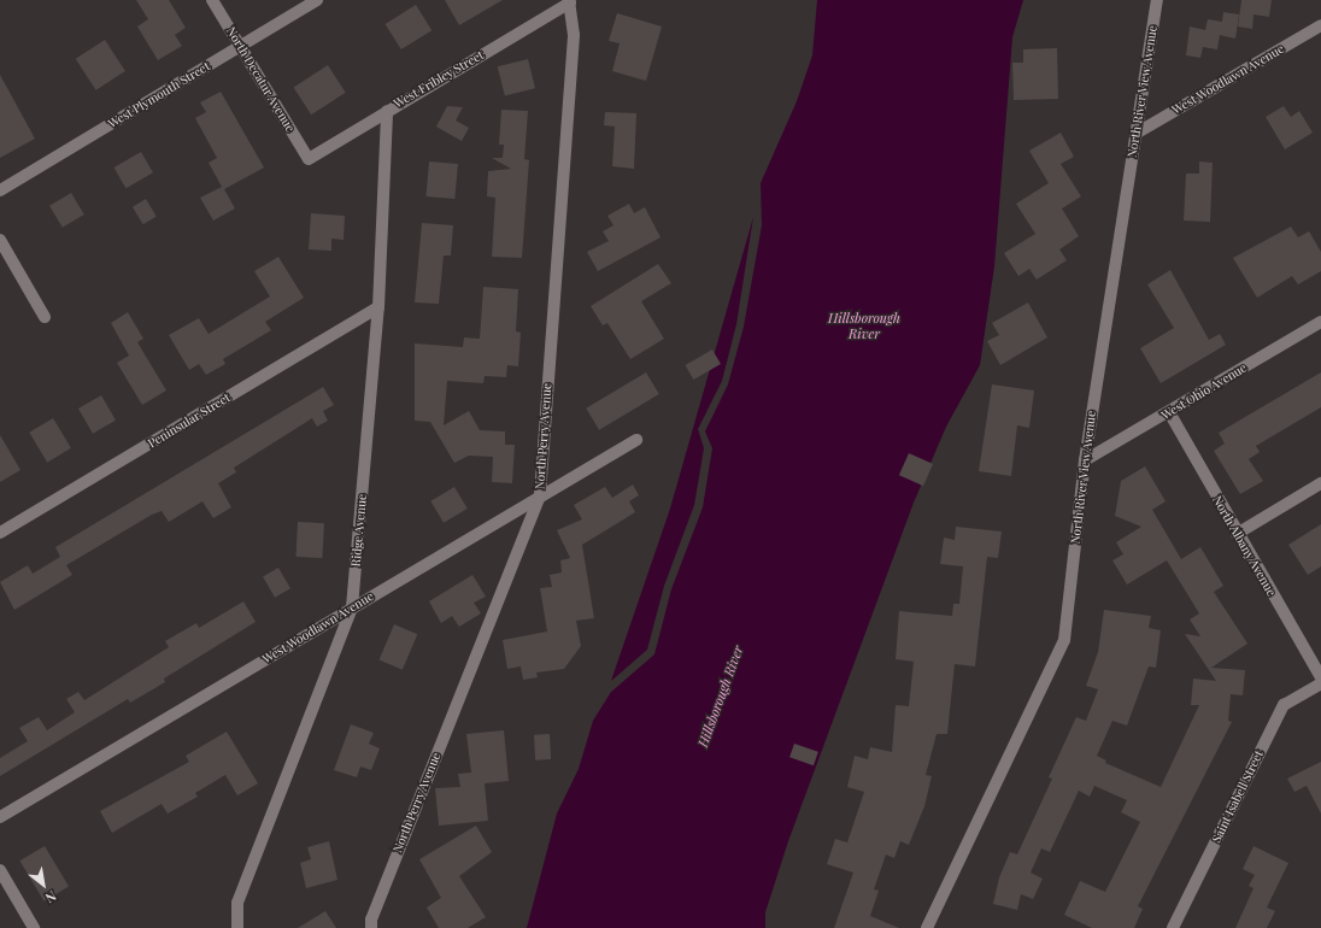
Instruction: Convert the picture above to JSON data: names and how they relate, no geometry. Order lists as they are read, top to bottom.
{
  "streets": {
    "street": [
      "North Decatur Avenue",
      "West Fribley Street",
      "West Woodlawn Avenue",
      "North River View Avenue",
      "West Plymouth Street",
      "West Ohio Avenue",
      "Peninsular Street",
      "North Perry Avenue",
      "Ridge Avenue",
      "North Albany Avenue",
      "Saint Isabell Street"
    ]
  },
  "crossings": [
    ["North Decatur Avenue", "West Fribley Street"],
    ["North Decatur Avenue", "West Plymouth Street"],
    ["West Fribley Street", "North Perry Avenue"],
    ["West Fribley Street", "Ridge Avenue"],
    ["West Woodlawn Avenue", "North River View Avenue"],
    ["West Woodlawn Avenue", "North Perry Avenue"],
    ["West Woodlawn Avenue", "Ridge Avenue"],
    ["North River View Avenue", "West Ohio Avenue"],
    ["West Ohio Avenue", "North Albany Avenue"],
    ["Peninsular Street", "Ridge Avenue"]
  ],
  "water": ["Hillsborough River"],
  "north": "bottom right"
}
